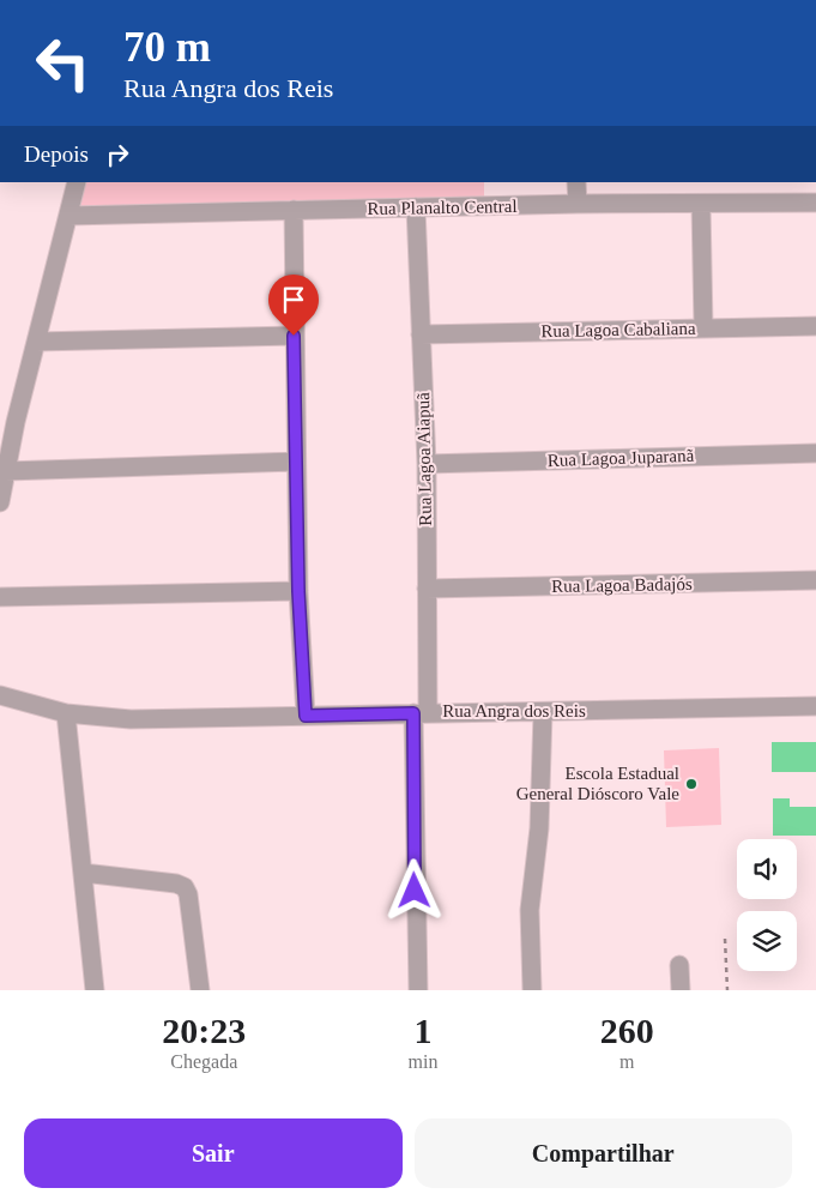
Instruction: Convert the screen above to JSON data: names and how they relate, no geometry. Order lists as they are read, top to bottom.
{
  "streets": {
    "street": [
      "Rua Planalto Central",
      "Rua Lagoa Cabaliana",
      "Rua Lagoa Juparanã",
      "Rua Lagoa Aiapuã",
      "Rua Lagoa Badajós",
      "Rua Angra dos Reis"
    ]
  },
  "crossings": [
    ["Rua Planalto Central", "Rua Lagoa Aiapuã"],
    ["Rua Lagoa Cabaliana", "Rua Lagoa Aiapuã"],
    ["Rua Lagoa Juparanã", "Rua Lagoa Aiapuã"],
    ["Rua Lagoa Aiapuã", "Rua Lagoa Badajós"],
    ["Rua Lagoa Aiapuã", "Rua Angra dos Reis"]
  ],
  "places": ["Escola Estadual General Dióscoro Vale"],
  "page": {
    "turn": ["70 m", "Rua Angra dos Reis"],
    "then": "Depois",
    "eta": [
      "20:23",
      "Chegada",
      "1",
      "min",
      "260",
      "m"
    ],
    "buttons": ["Sair", "Compartilhar"]
  }
}
